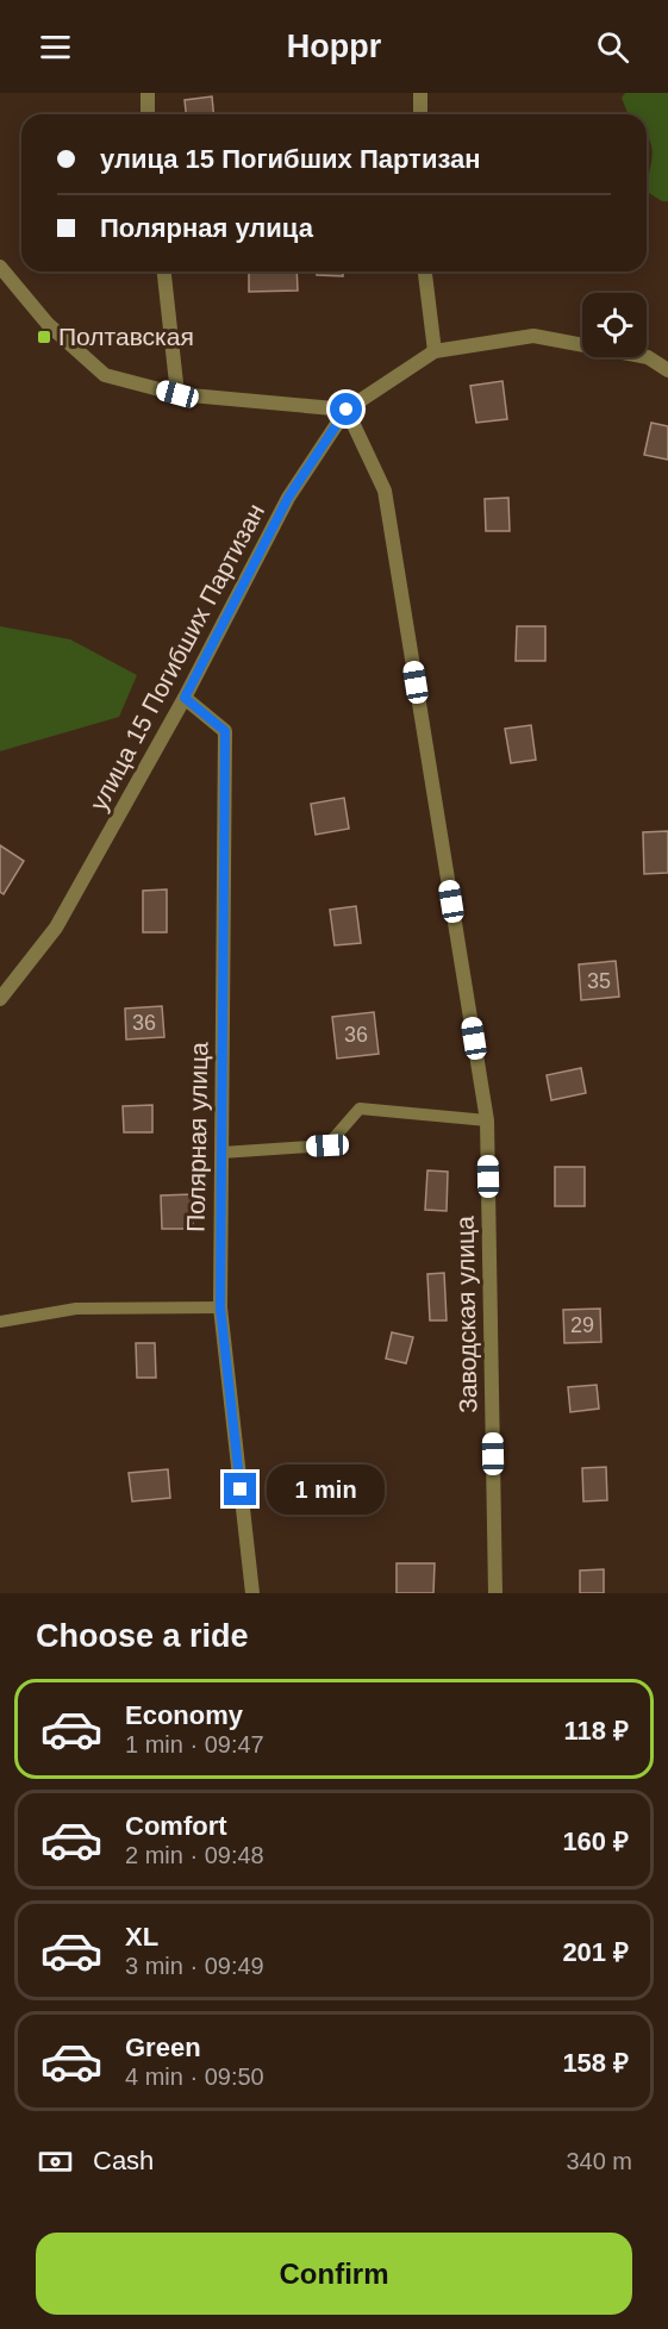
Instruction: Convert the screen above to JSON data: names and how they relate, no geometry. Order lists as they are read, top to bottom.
{
  "streets": {
    "street": ["улица 15 Погибших Партизан", "Полярная улица", "Заводская улица"]
  },
  "crossings": [
    ["улица 15 Погибших Партизан", "Полярная улица"],
    ["улица 15 Погибших Партизан", "Заводская улица"]
  ],
  "places": {
    "transit": ["Полтавская"]
  },
  "house_numbers": [
    "35",
    "36",
    "36",
    "29"
  ],
  "page": {
    "header": "Hoppr",
    "banner": ["улица 15 Погибших Партизан", "Полярная улица"],
    "bubble": "1 min",
    "heading": "Choose a ride",
    "list": [
      {
        "name": "Economy",
        "note": "1 min · 09:47",
        "value": "118 ₽"
      },
      {
        "name": "Comfort",
        "note": "2 min · 09:48",
        "value": "160 ₽"
      },
      {
        "name": "XL",
        "note": "3 min · 09:49",
        "value": "201 ₽"
      },
      {
        "name": "Green",
        "note": "4 min · 09:50",
        "value": "158 ₽"
      }
    ],
    "pay": ["Cash", "340 m"],
    "buttons": "Confirm"
  }
}
